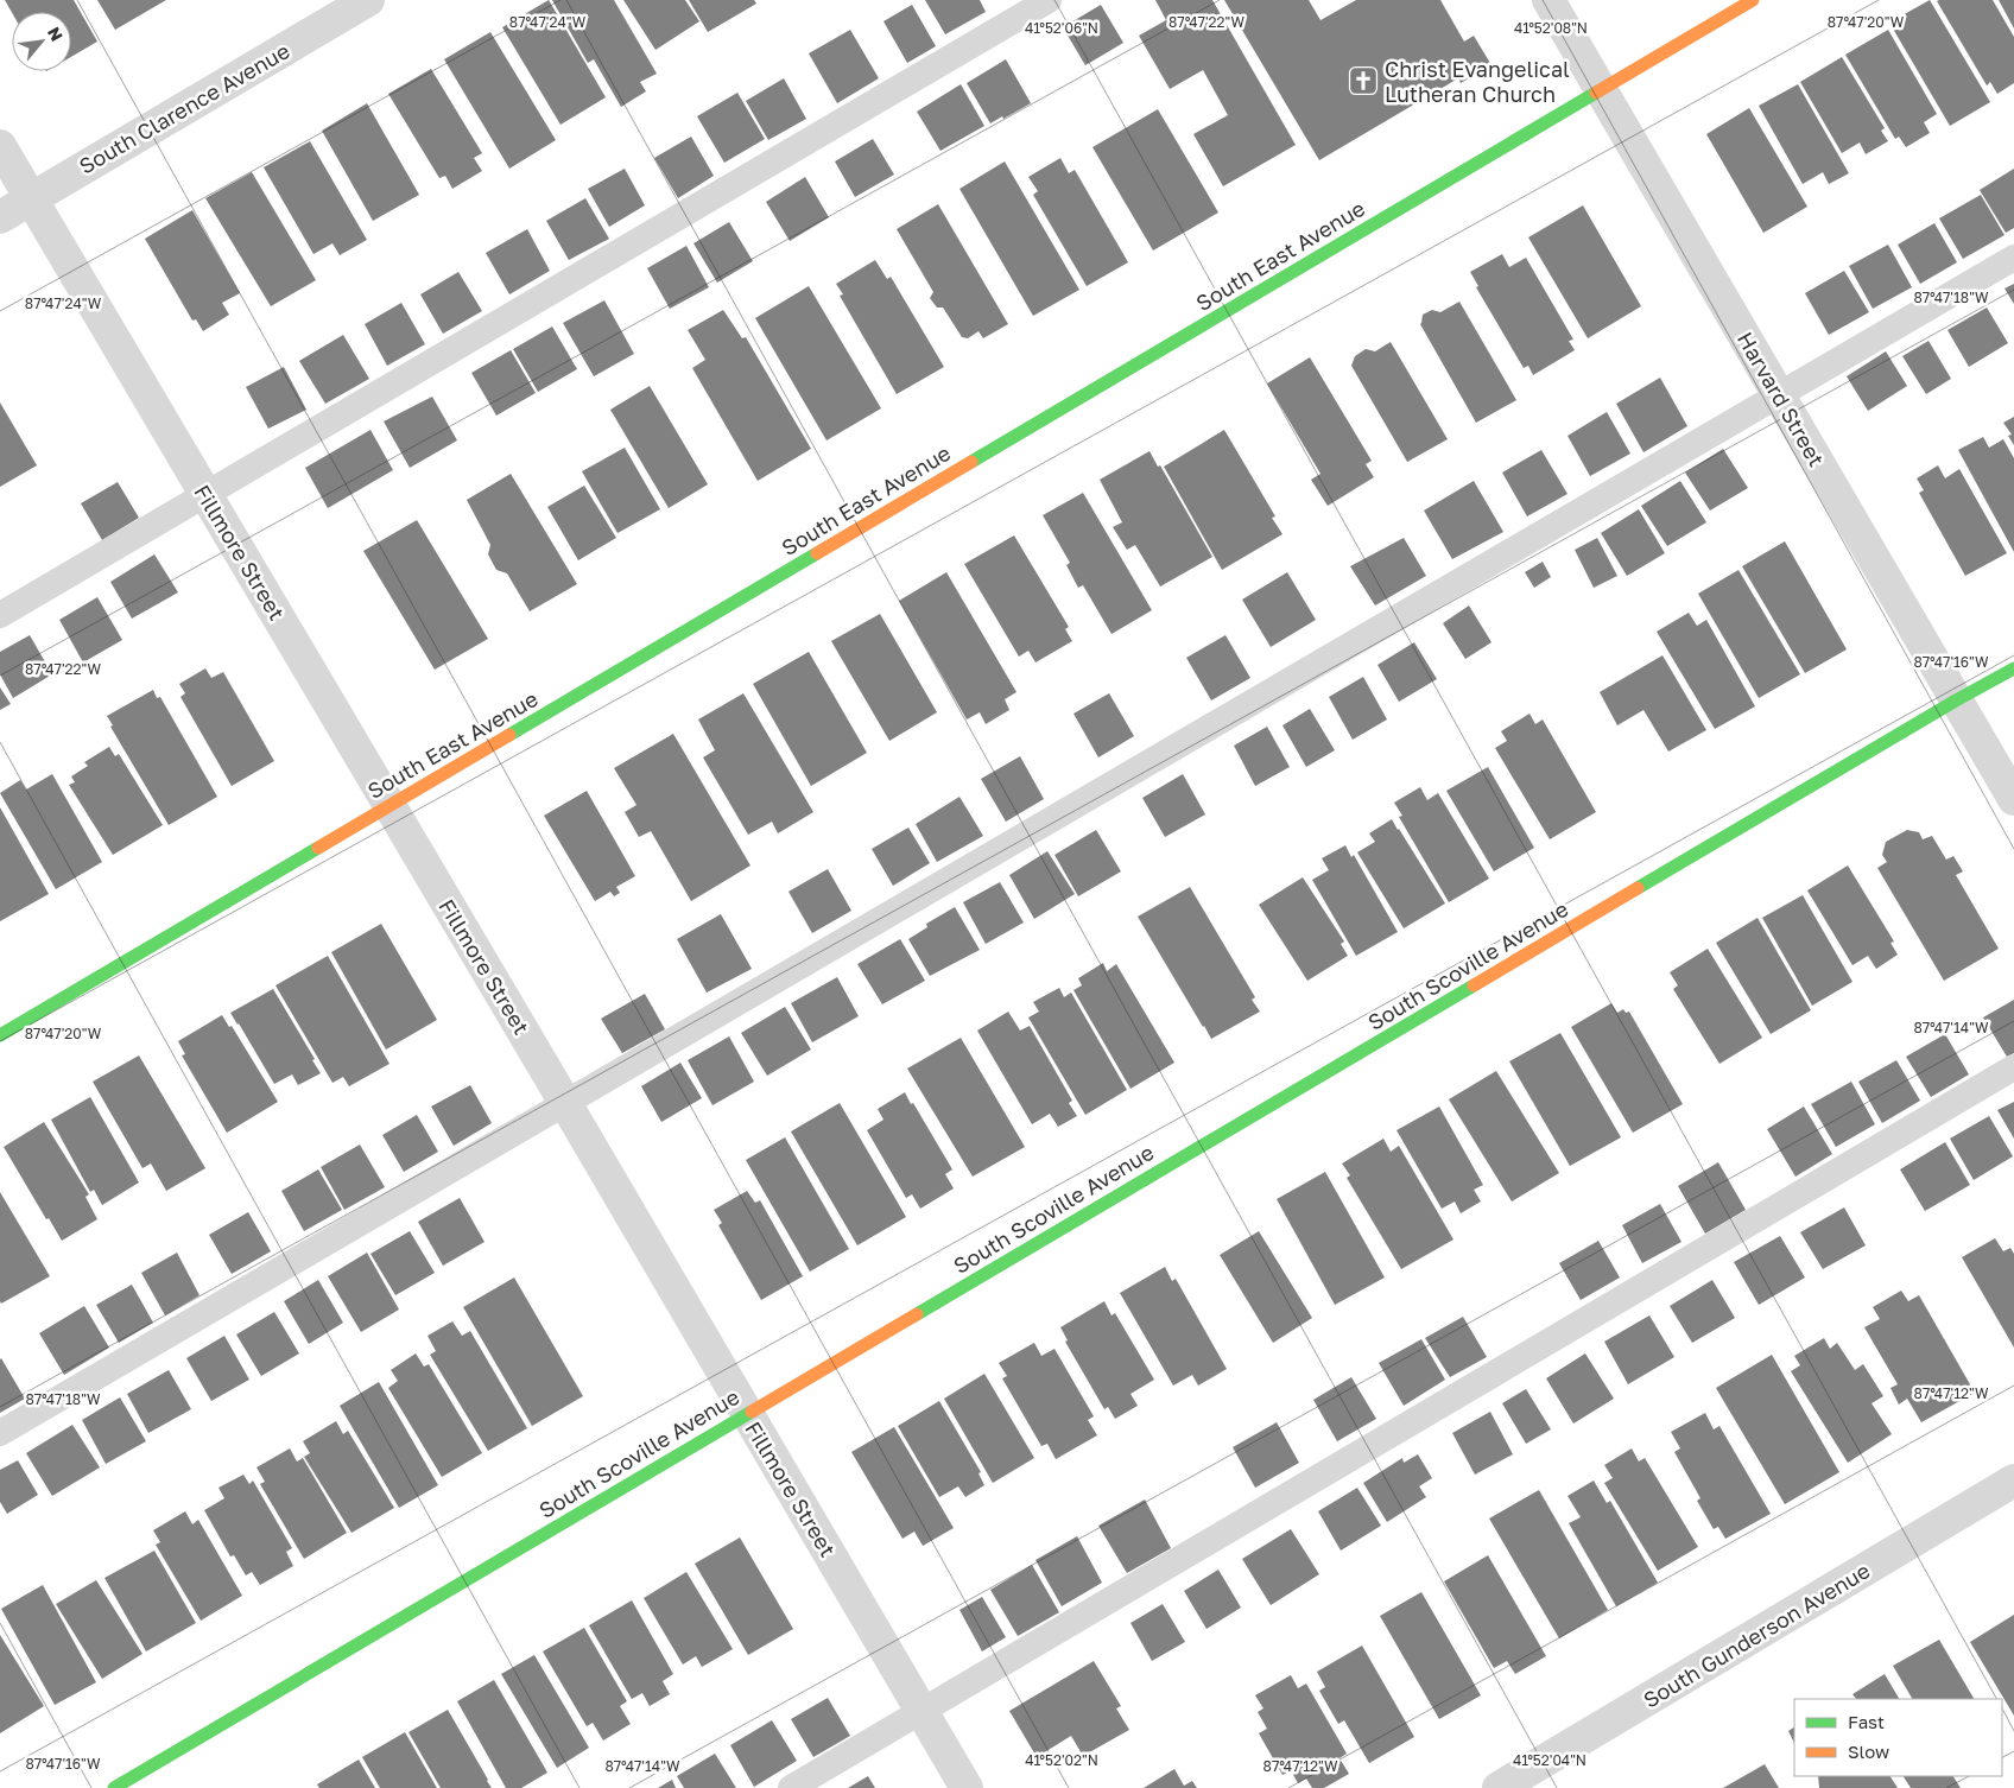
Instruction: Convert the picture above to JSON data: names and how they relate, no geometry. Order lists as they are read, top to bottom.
{
  "streets": {
    "street": [
      "South Clarence Avenue",
      "South East Avenue",
      "Harvard Street",
      "Fillmore Street",
      "South Scoville Avenue",
      "South Gunderson Avenue"
    ]
  },
  "crossings": [
    ["South Clarence Avenue", "Fillmore Street"],
    ["South East Avenue", "Harvard Street"],
    ["South East Avenue", "Fillmore Street"],
    ["Harvard Street", "South Scoville Avenue"],
    ["Fillmore Street", "South Scoville Avenue"]
  ],
  "places": {
    "church": ["Christ Evangelical Lutheran Church"]
  },
  "legend": ["Fast", "Slow"],
  "north": "top right",
  "coordinates": [
    "87°47'24\"W",
    "87°47'22\"W",
    "87°47'20\"W",
    "41°52'06\"N",
    "41°52'08\"N",
    "87°47'18\"W",
    "87°47'16\"W",
    "87°47'14\"W",
    "87°47'12\"W",
    "41°52'02\"N",
    "41°52'04\"N"
  ]
}
